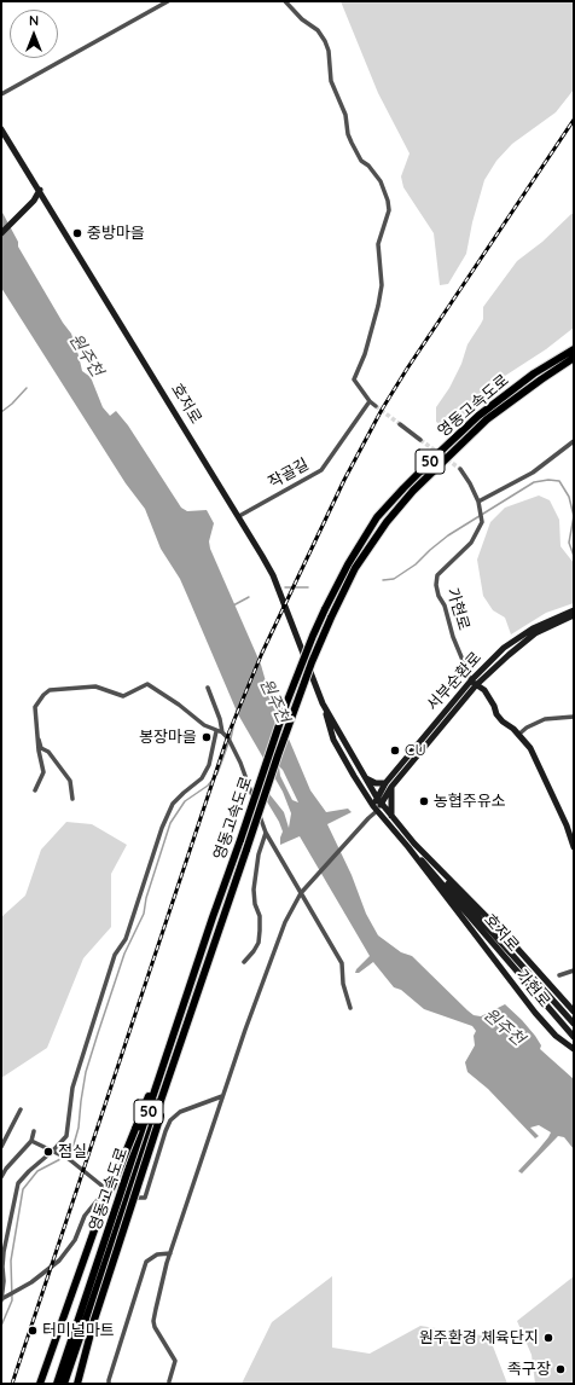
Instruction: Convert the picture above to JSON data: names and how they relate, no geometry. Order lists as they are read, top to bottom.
{
  "streets": {
    "highway": ["영동고속도로", "50"],
    "street": [
      "호저로",
      "작골길",
      "가현로",
      "서부순환로"
    ]
  },
  "crossings": [
    ["호저로", "작골길"],
    ["호저로", "가현로"],
    ["호저로", "서부순환로"],
    ["가현로", "서부순환로"]
  ],
  "water": ["원주천"],
  "places": [
    "중방마을",
    "봉장마을",
    "CU",
    "농협주유소",
    "점실",
    "터미널마트",
    "원주환경 체육단지",
    "족구장"
  ],
  "north": "top"
}
